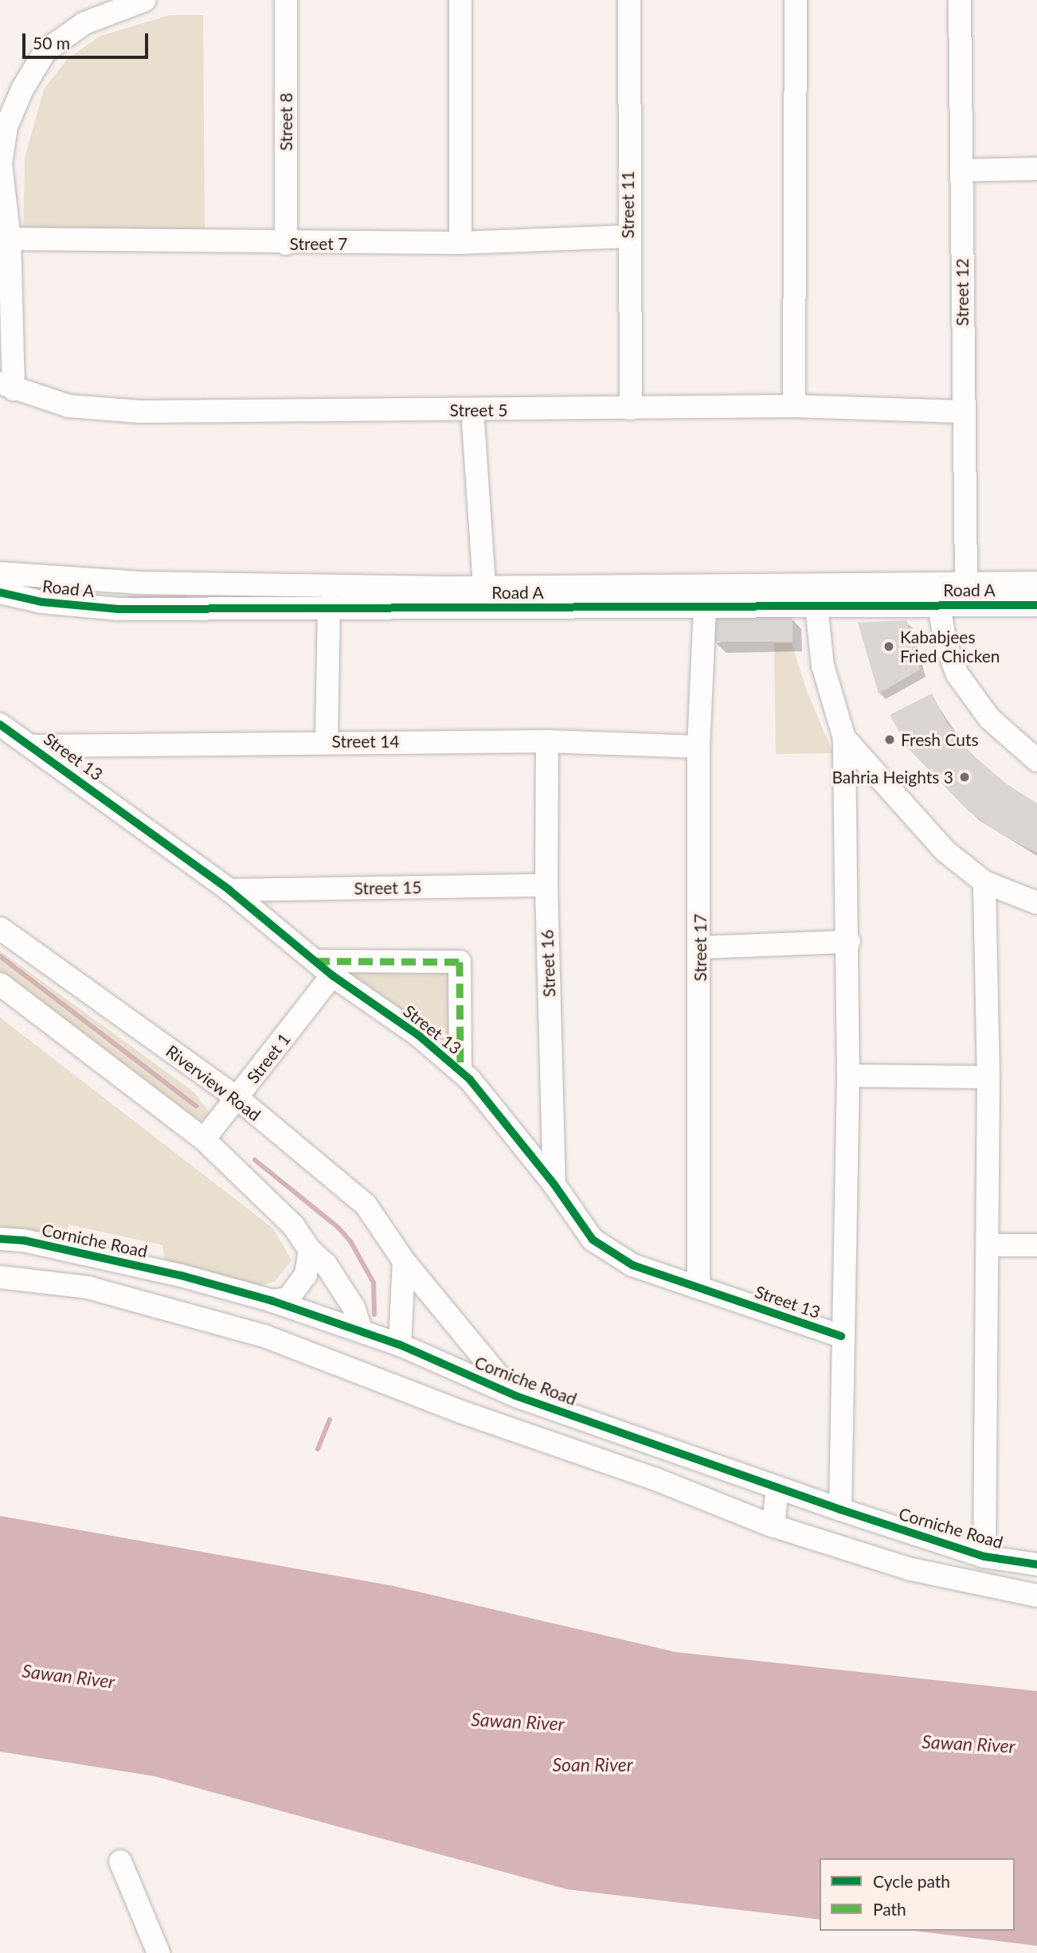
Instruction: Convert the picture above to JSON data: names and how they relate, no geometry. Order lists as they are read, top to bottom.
{
  "streets": {
    "street": [
      "Street 8",
      "Street 11",
      "Street 7",
      "Street 12",
      "Street 5",
      "Road A",
      "Street 14",
      "Street 13",
      "Street 15",
      "Street 17",
      "Street 16",
      "Street 1",
      "Riverview Road",
      "Corniche Road"
    ]
  },
  "crossings": [
    ["Street 8", "Street 7"],
    ["Street 11", "Street 7"],
    ["Street 11", "Street 5"],
    ["Street 12", "Street 5"],
    ["Street 12", "Road A"],
    ["Road A", "Street 17"],
    ["Street 14", "Street 13"],
    ["Street 14", "Street 17"],
    ["Street 14", "Street 16"],
    ["Street 13", "Street 15"],
    ["Street 13", "Street 17"],
    ["Street 13", "Street 16"],
    ["Street 13", "Street 1"],
    ["Street 15", "Street 16"],
    ["Street 1", "Riverview Road"],
    ["Riverview Road", "Corniche Road"]
  ],
  "water": ["Sawan River", "Soan River"],
  "places": ["Kababjees Fried Chicken", "Fresh Cuts", "Bahria Heights 3"],
  "legend": ["Cycle path", "Path"],
  "scale_bar": "50 m"
}
